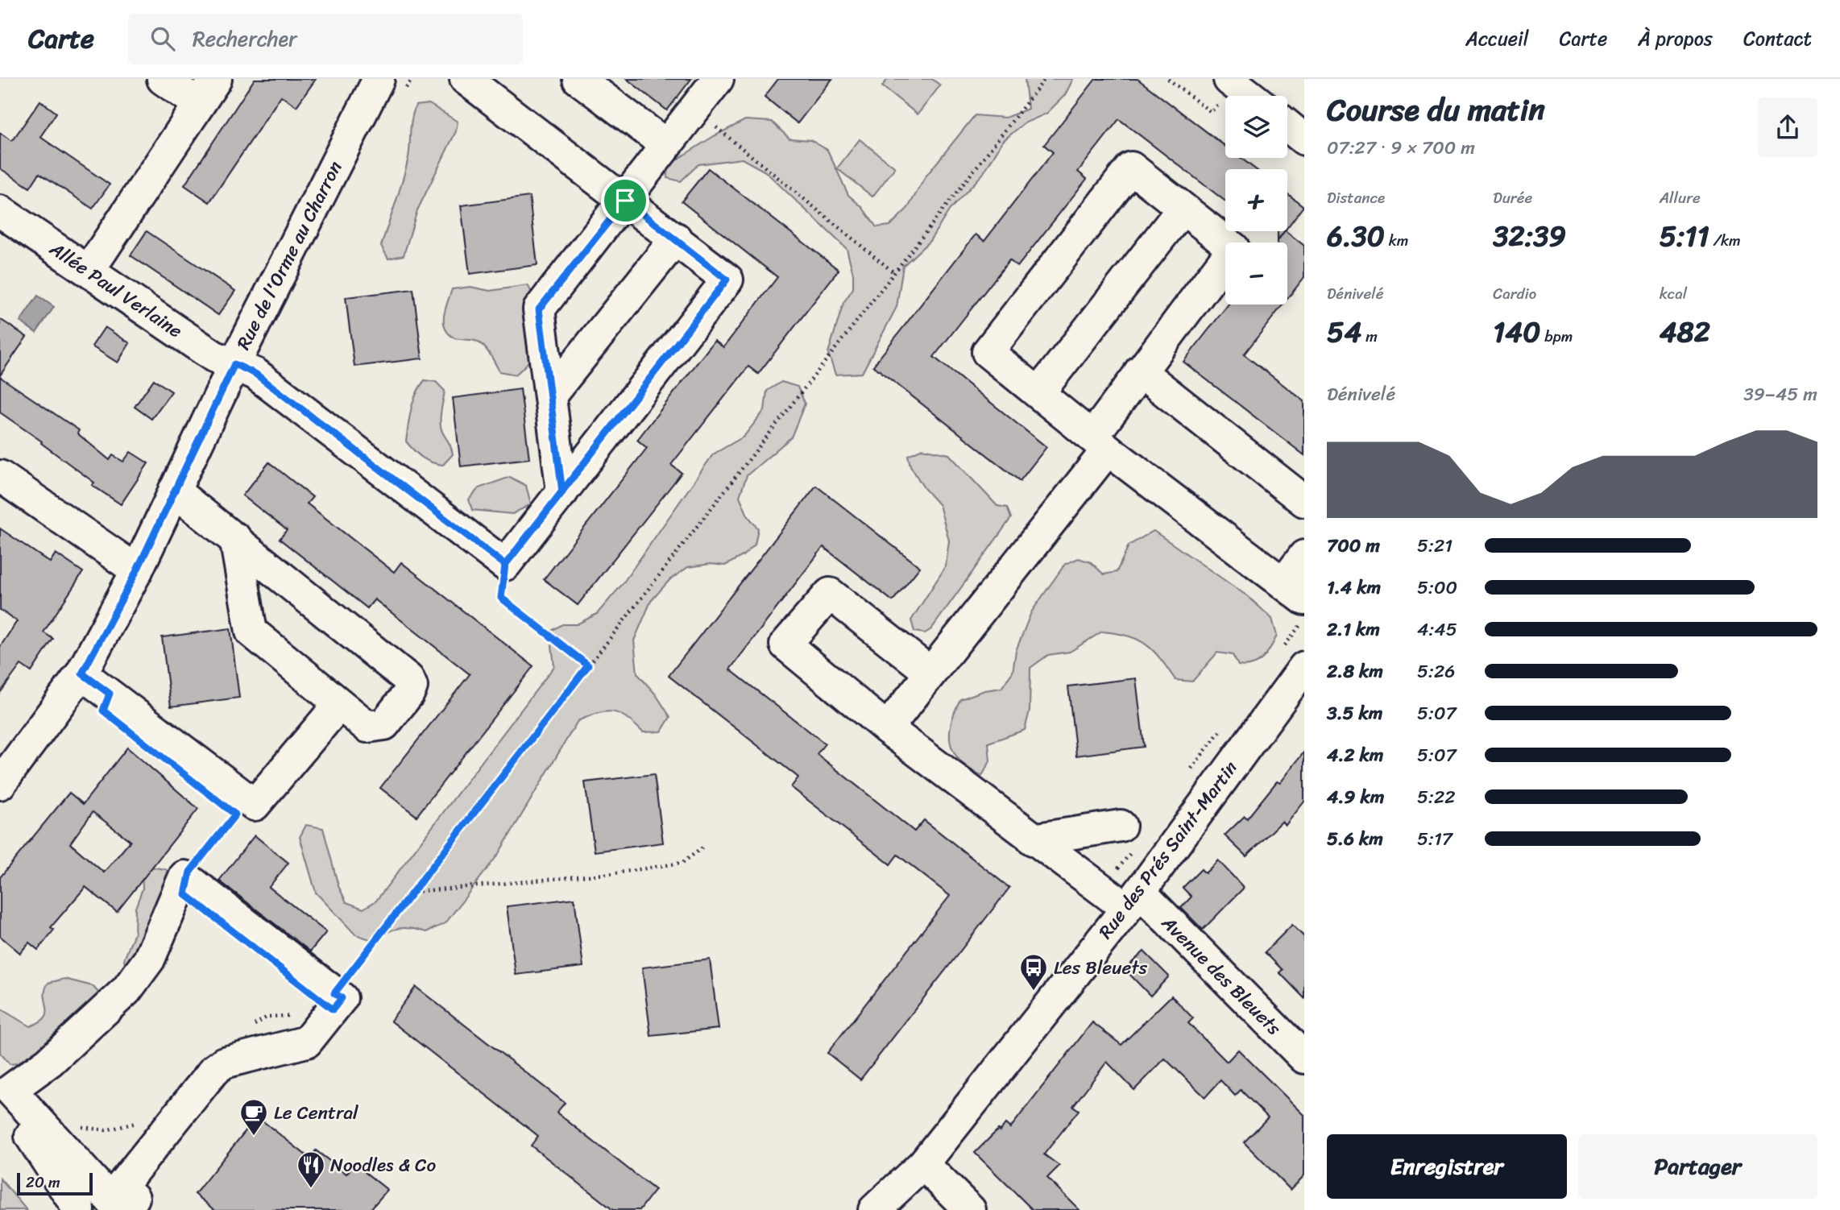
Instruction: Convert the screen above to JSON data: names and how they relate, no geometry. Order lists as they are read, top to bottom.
{
  "streets": {
    "street": [
      "Rue de l'Orme au Charron",
      "Allée Paul Verlaine",
      "Rue des Prés Saint-Martin",
      "Avenue des Bleuets"
    ]
  },
  "crossings": [
    ["Rue de l'Orme au Charron", "Allée Paul Verlaine"],
    ["Rue des Prés Saint-Martin", "Avenue des Bleuets"]
  ],
  "places": {
    "bus stop": ["Les Bleuets"],
    "cafe": ["Le Central"],
    "restaurant": ["Noodles & Co"]
  },
  "scale_bar": "20 m",
  "page": {
    "header": "Carte",
    "search": "Rechercher",
    "nav": [
      "Accueil",
      "Carte",
      "À propos",
      "Contact"
    ],
    "heading": ["Course du matin", "07:27 · 9 × 700 m"],
    "map_buttons": ["+", "−"],
    "stats": [
      ["Distance", "6.30 km"],
      ["Durée", "32:39"],
      ["Allure", "5:11 /km"],
      ["Dénivelé", "54 m"],
      ["Cardio", "140 bpm"],
      ["kcal", "482"]
    ],
    "chart": ["Dénivelé", "39–45 m"],
    "list": [
      {
        "name": "700 m",
        "note": "5:21"
      },
      {
        "name": "1.4 km",
        "note": "5:00"
      },
      {
        "name": "2.1 km",
        "note": "4:45"
      },
      {
        "name": "2.8 km",
        "note": "5:26"
      },
      {
        "name": "3.5 km",
        "note": "5:07"
      },
      {
        "name": "4.2 km",
        "note": "5:07"
      },
      {
        "name": "4.9 km",
        "note": "5:22"
      },
      {
        "name": "5.6 km",
        "note": "5:17"
      }
    ],
    "buttons": ["Enregistrer", "Partager"],
    "scale": "20 m"
  }
}
